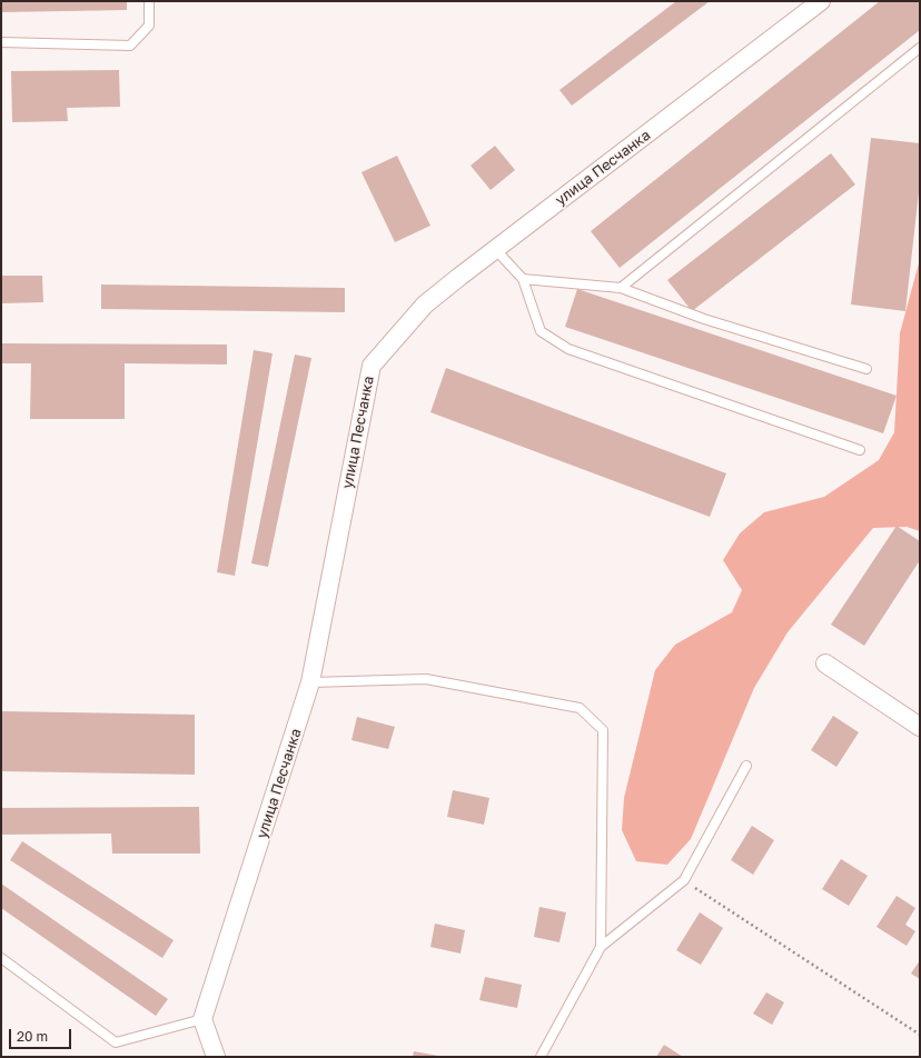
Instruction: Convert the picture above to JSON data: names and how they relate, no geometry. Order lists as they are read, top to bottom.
{
  "streets": {
    "street": ["улица Песчанка"]
  },
  "scale_bar": "20 m"
}
